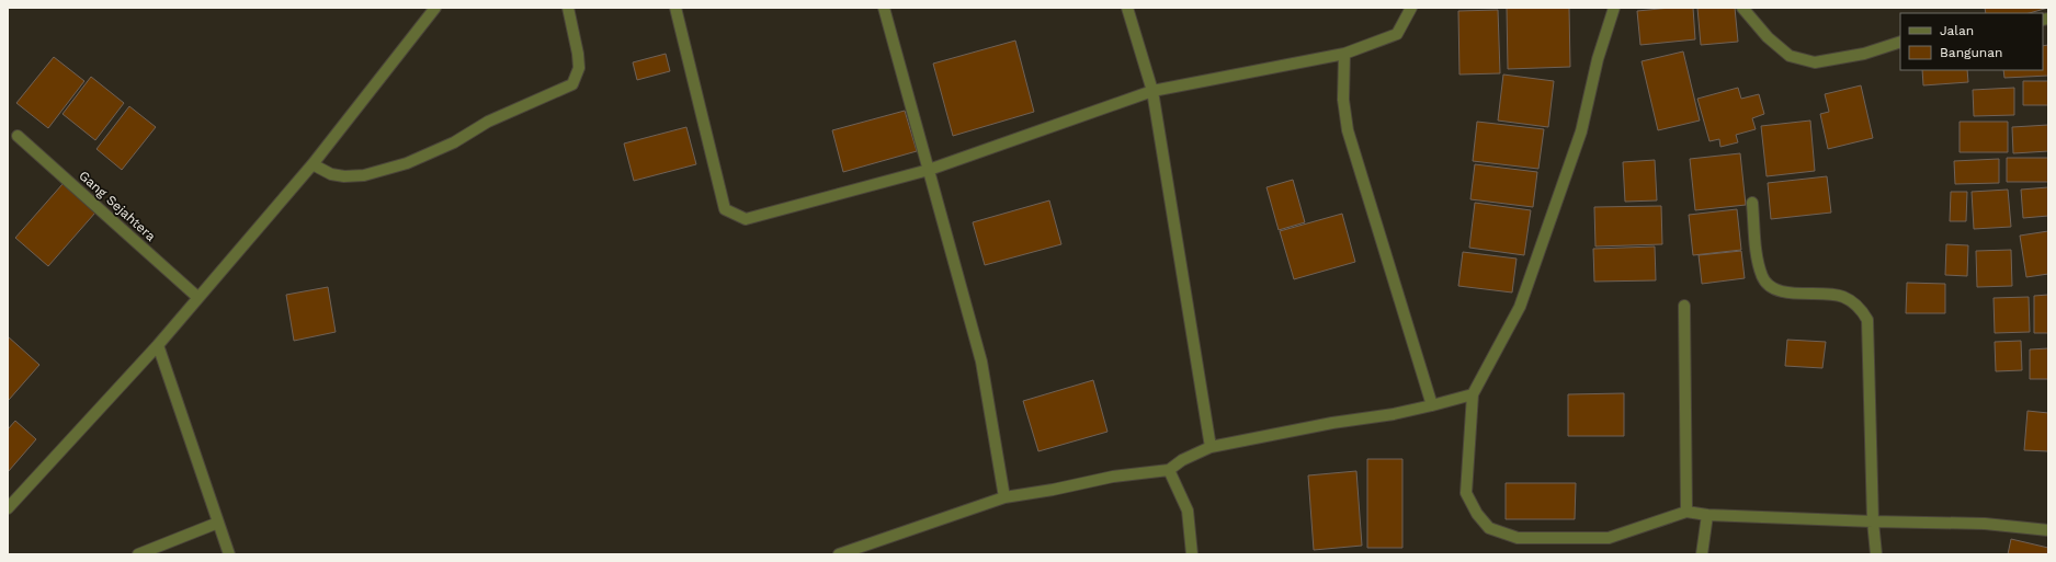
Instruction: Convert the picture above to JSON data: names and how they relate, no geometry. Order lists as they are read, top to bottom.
{
  "streets": {
    "street": ["Gang Sejahtera"]
  },
  "legend": ["Jalan", "Bangunan"]
}
